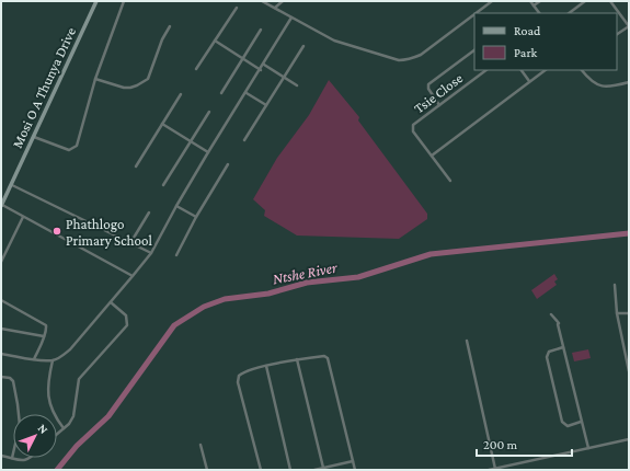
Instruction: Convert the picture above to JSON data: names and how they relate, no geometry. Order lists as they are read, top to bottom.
{
  "streets": {
    "street": ["Mosi O A Thunya Drive", "Tsie Close"]
  },
  "water": ["Ntshe River"],
  "places": ["Phathlogo Primary School"],
  "legend": ["Road", "Park"],
  "scale_bar": "200 m",
  "north": "top right"
}
